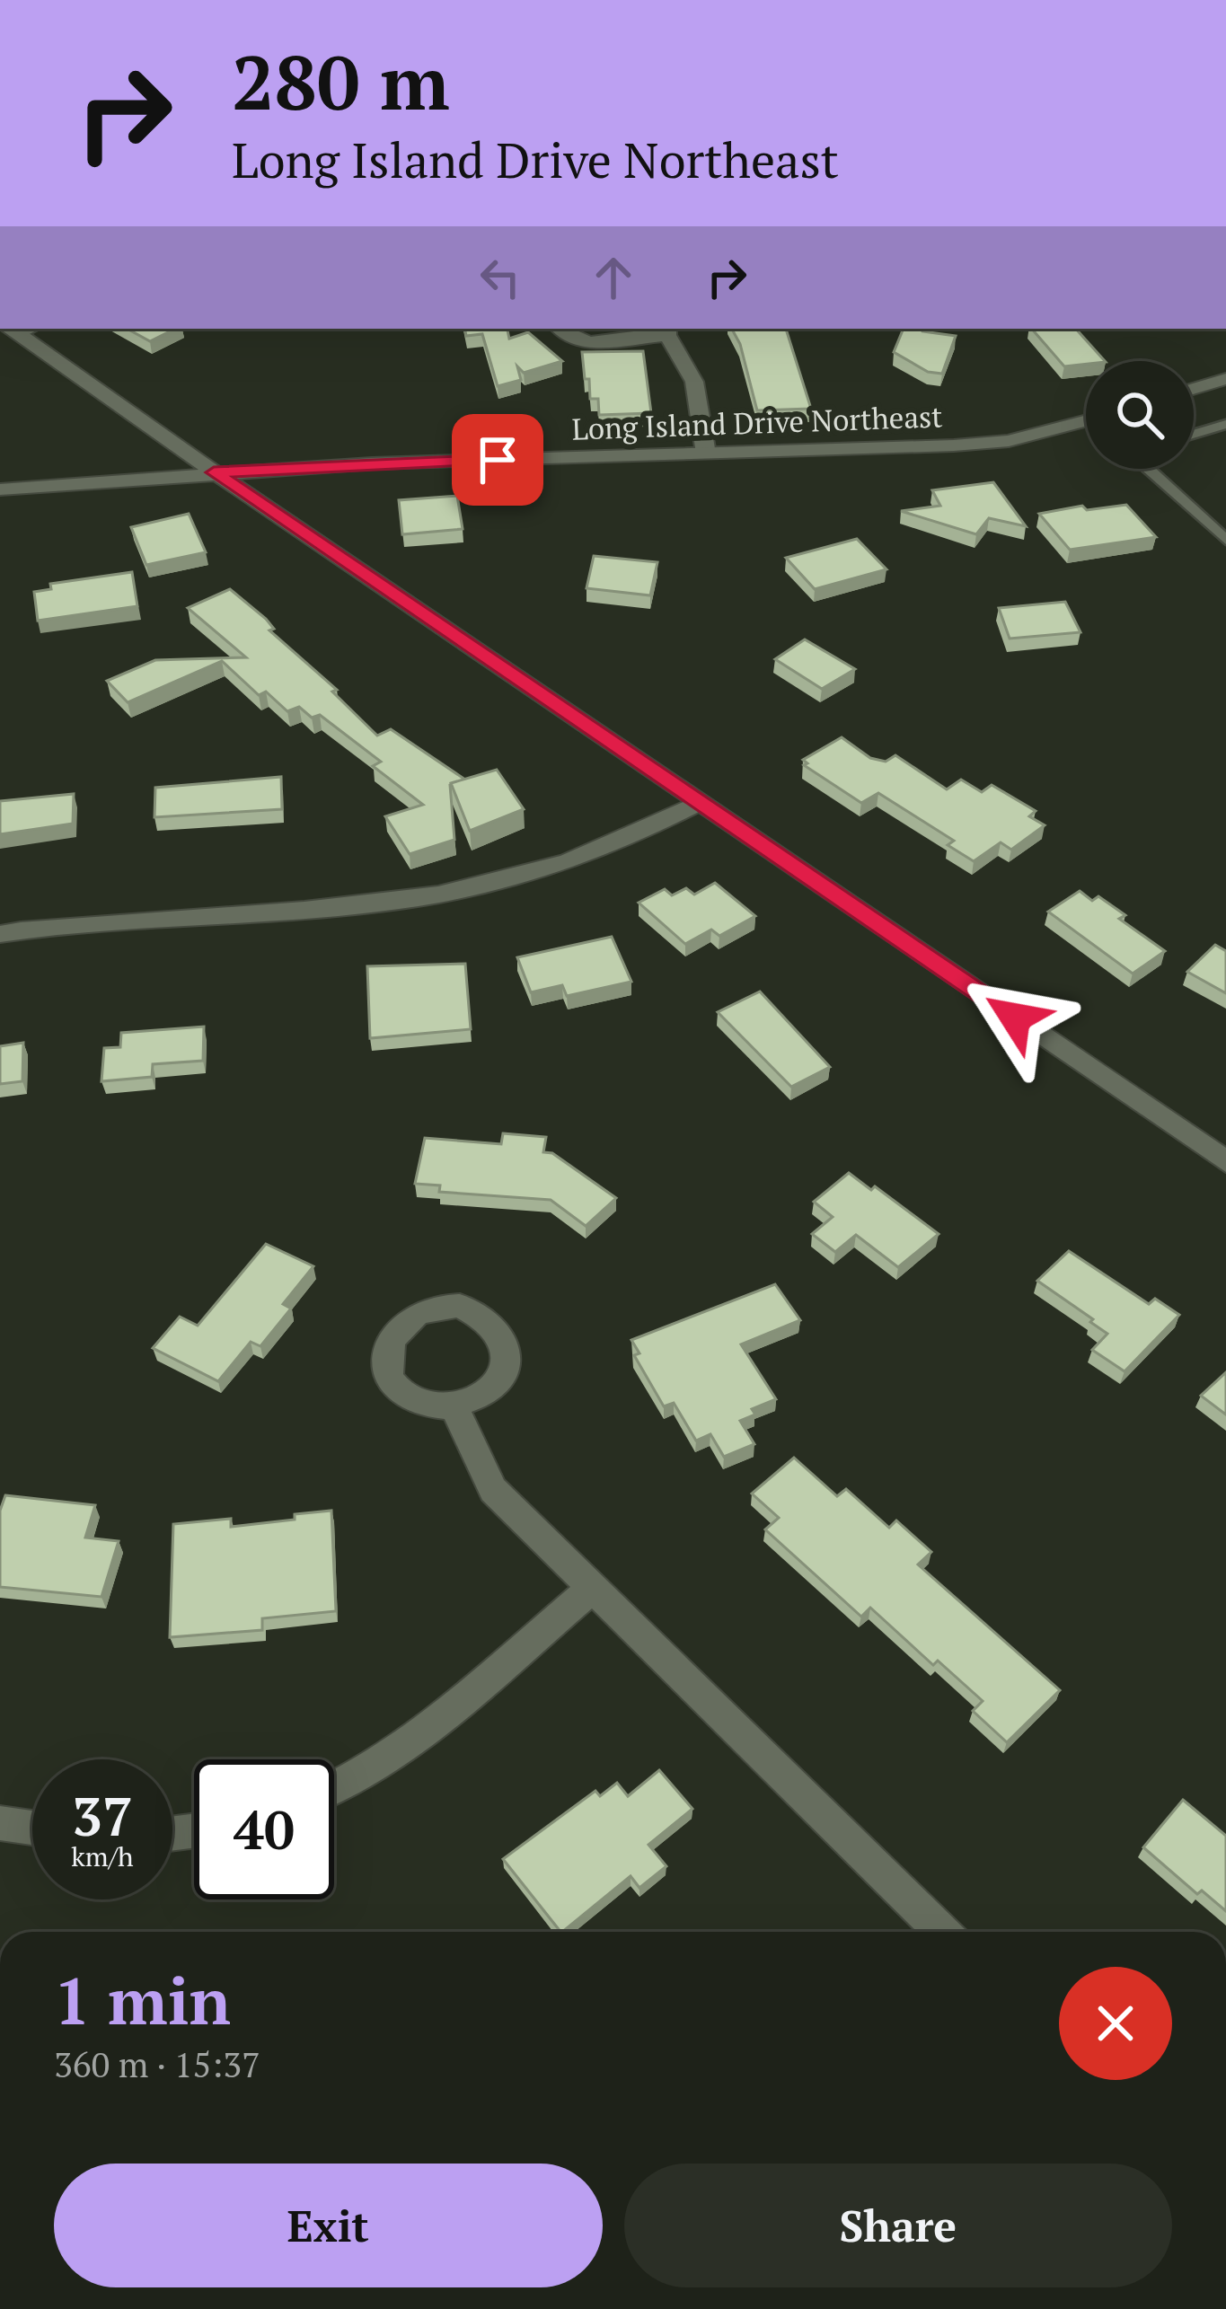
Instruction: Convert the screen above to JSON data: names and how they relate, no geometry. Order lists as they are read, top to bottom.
{
  "streets": {
    "street": ["Long Island Drive Northeast"]
  },
  "page": {
    "turn": ["280 m", "Long Island Drive Northeast"],
    "speed": "37 km/h",
    "limit": "40",
    "heading": ["1 min", "360 m · 15:37"],
    "buttons": ["Exit", "Share"]
  }
}
